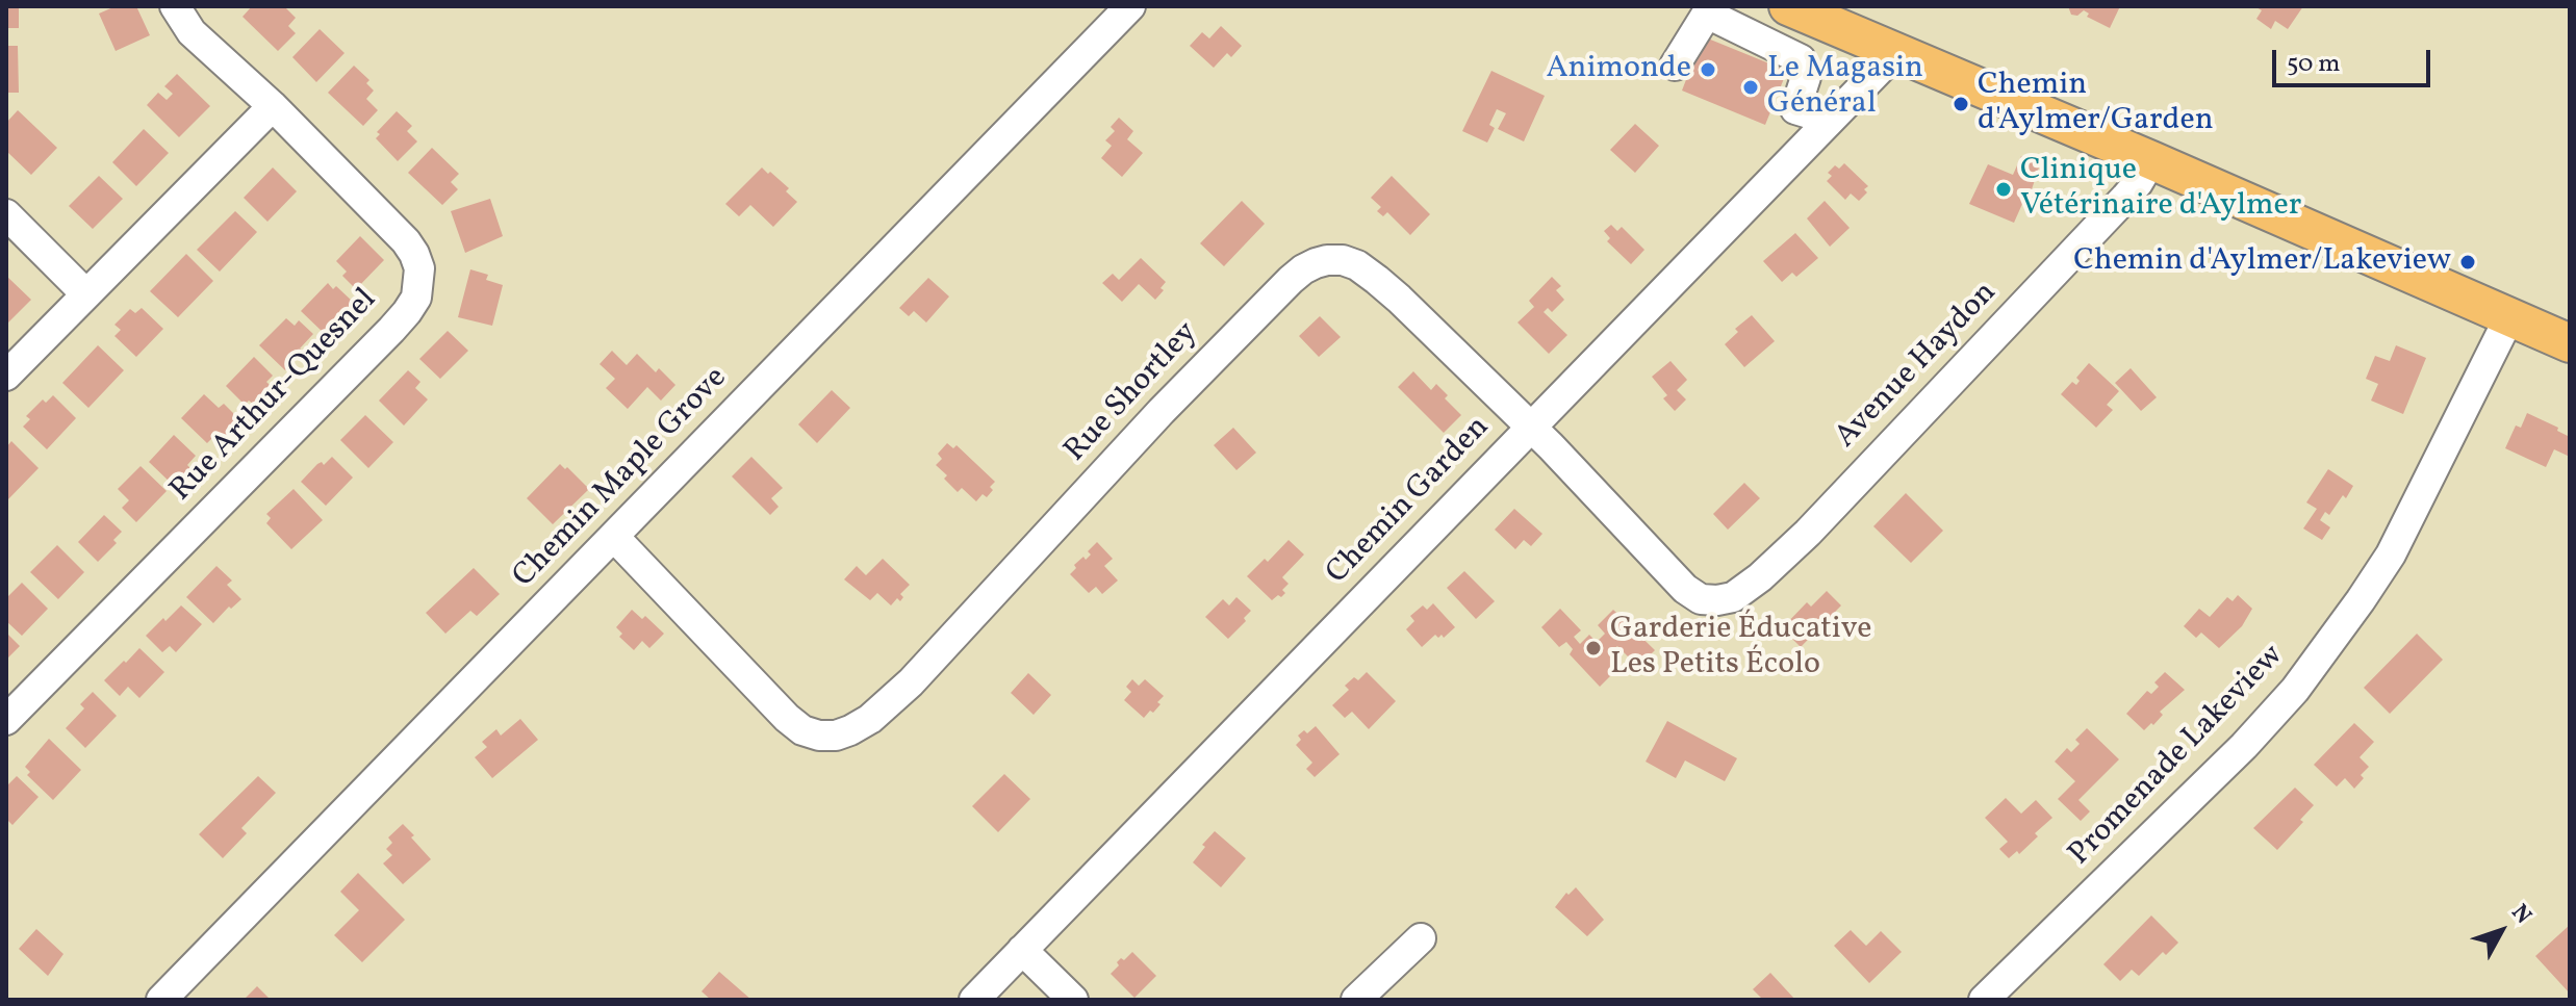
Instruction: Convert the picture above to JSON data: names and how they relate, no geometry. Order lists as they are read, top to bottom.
{
  "streets": {
    "street": [
      "Avenue Haydon",
      "Rue Shortley",
      "Rue Arthur-Quesnel",
      "Chemin Maple Grove",
      "Chemin Garden",
      "Promenade Lakeview"
    ]
  },
  "crossings": [
    ["Avenue Haydon", "Rue Shortley"],
    ["Rue Shortley", "Chemin Maple Grove"],
    ["Rue Shortley", "Chemin Garden"]
  ],
  "places": [
    "Animonde",
    "Le Magasin Général",
    "Chemin d'Aylmer/Garden",
    "Clinique Vétérinaire d'Aylmer",
    "Chemin d'Aylmer/Lakeview",
    "Garderie Éducative Les Petits Écolo"
  ],
  "scale_bar": "50 m",
  "north": "top right"
}
